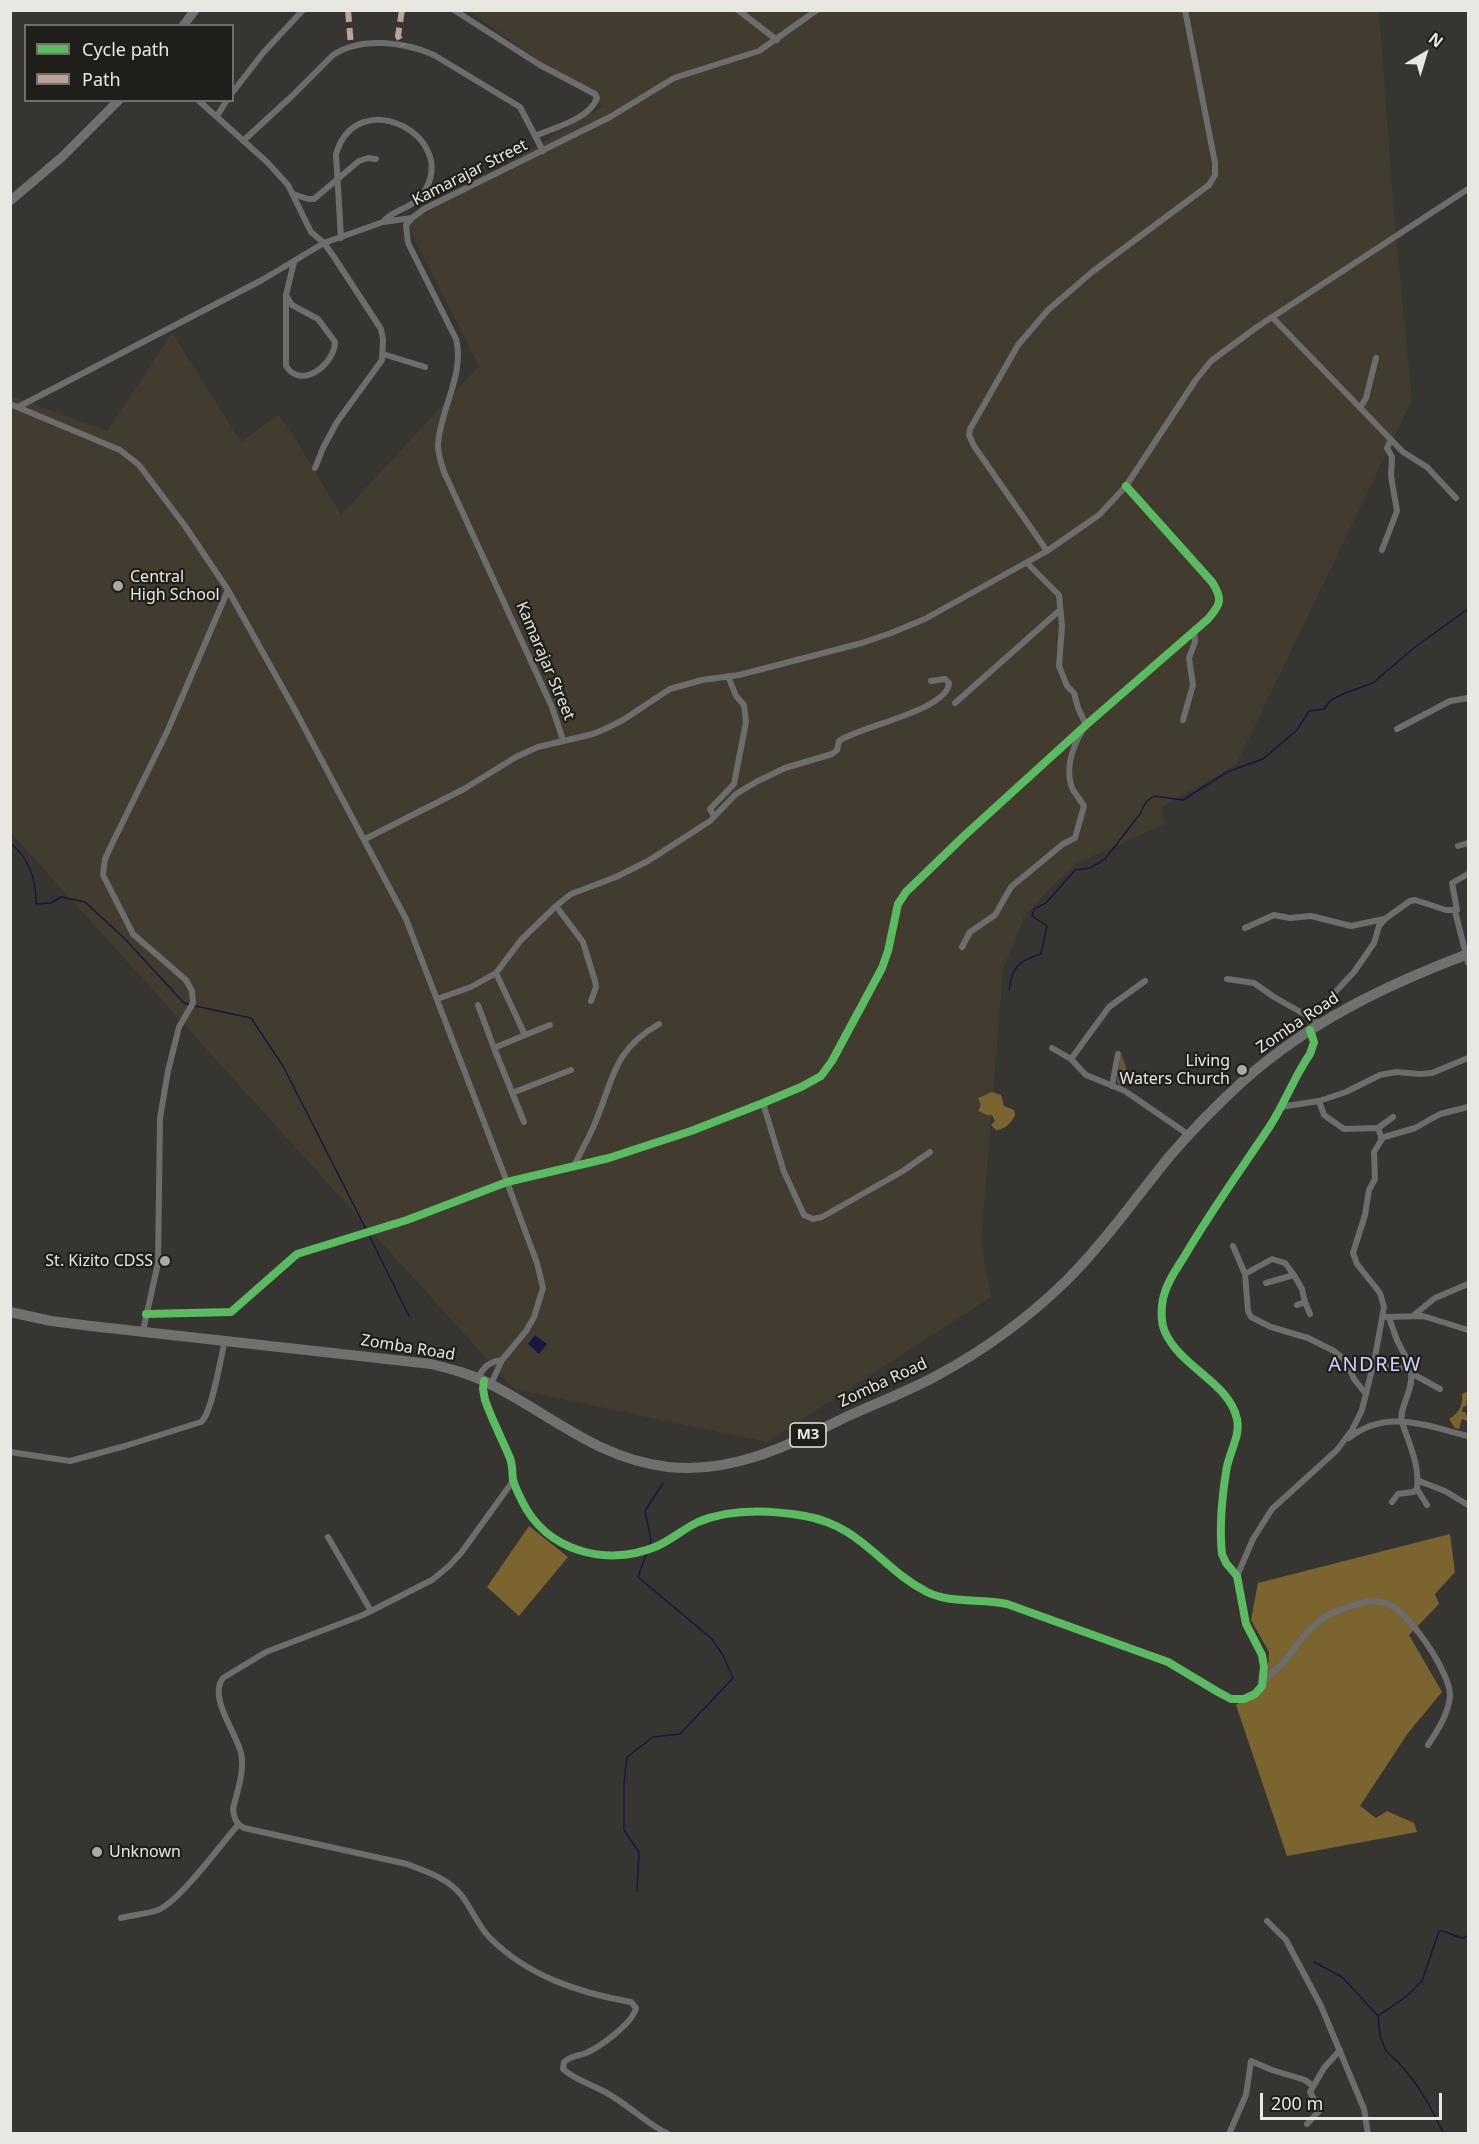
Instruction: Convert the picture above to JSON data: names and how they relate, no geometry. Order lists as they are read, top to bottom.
{
  "streets": {
    "highway": ["Zomba Road", "M3"],
    "street": ["Kamarajar Street"]
  },
  "districts": ["ANDREW"],
  "places": [
    "Central High School",
    "Living Waters Church",
    "St. Kizito CDSS",
    "Unknown"
  ],
  "legend": ["Cycle path", "Path"],
  "scale_bar": "200 m",
  "north": "top right"
}
